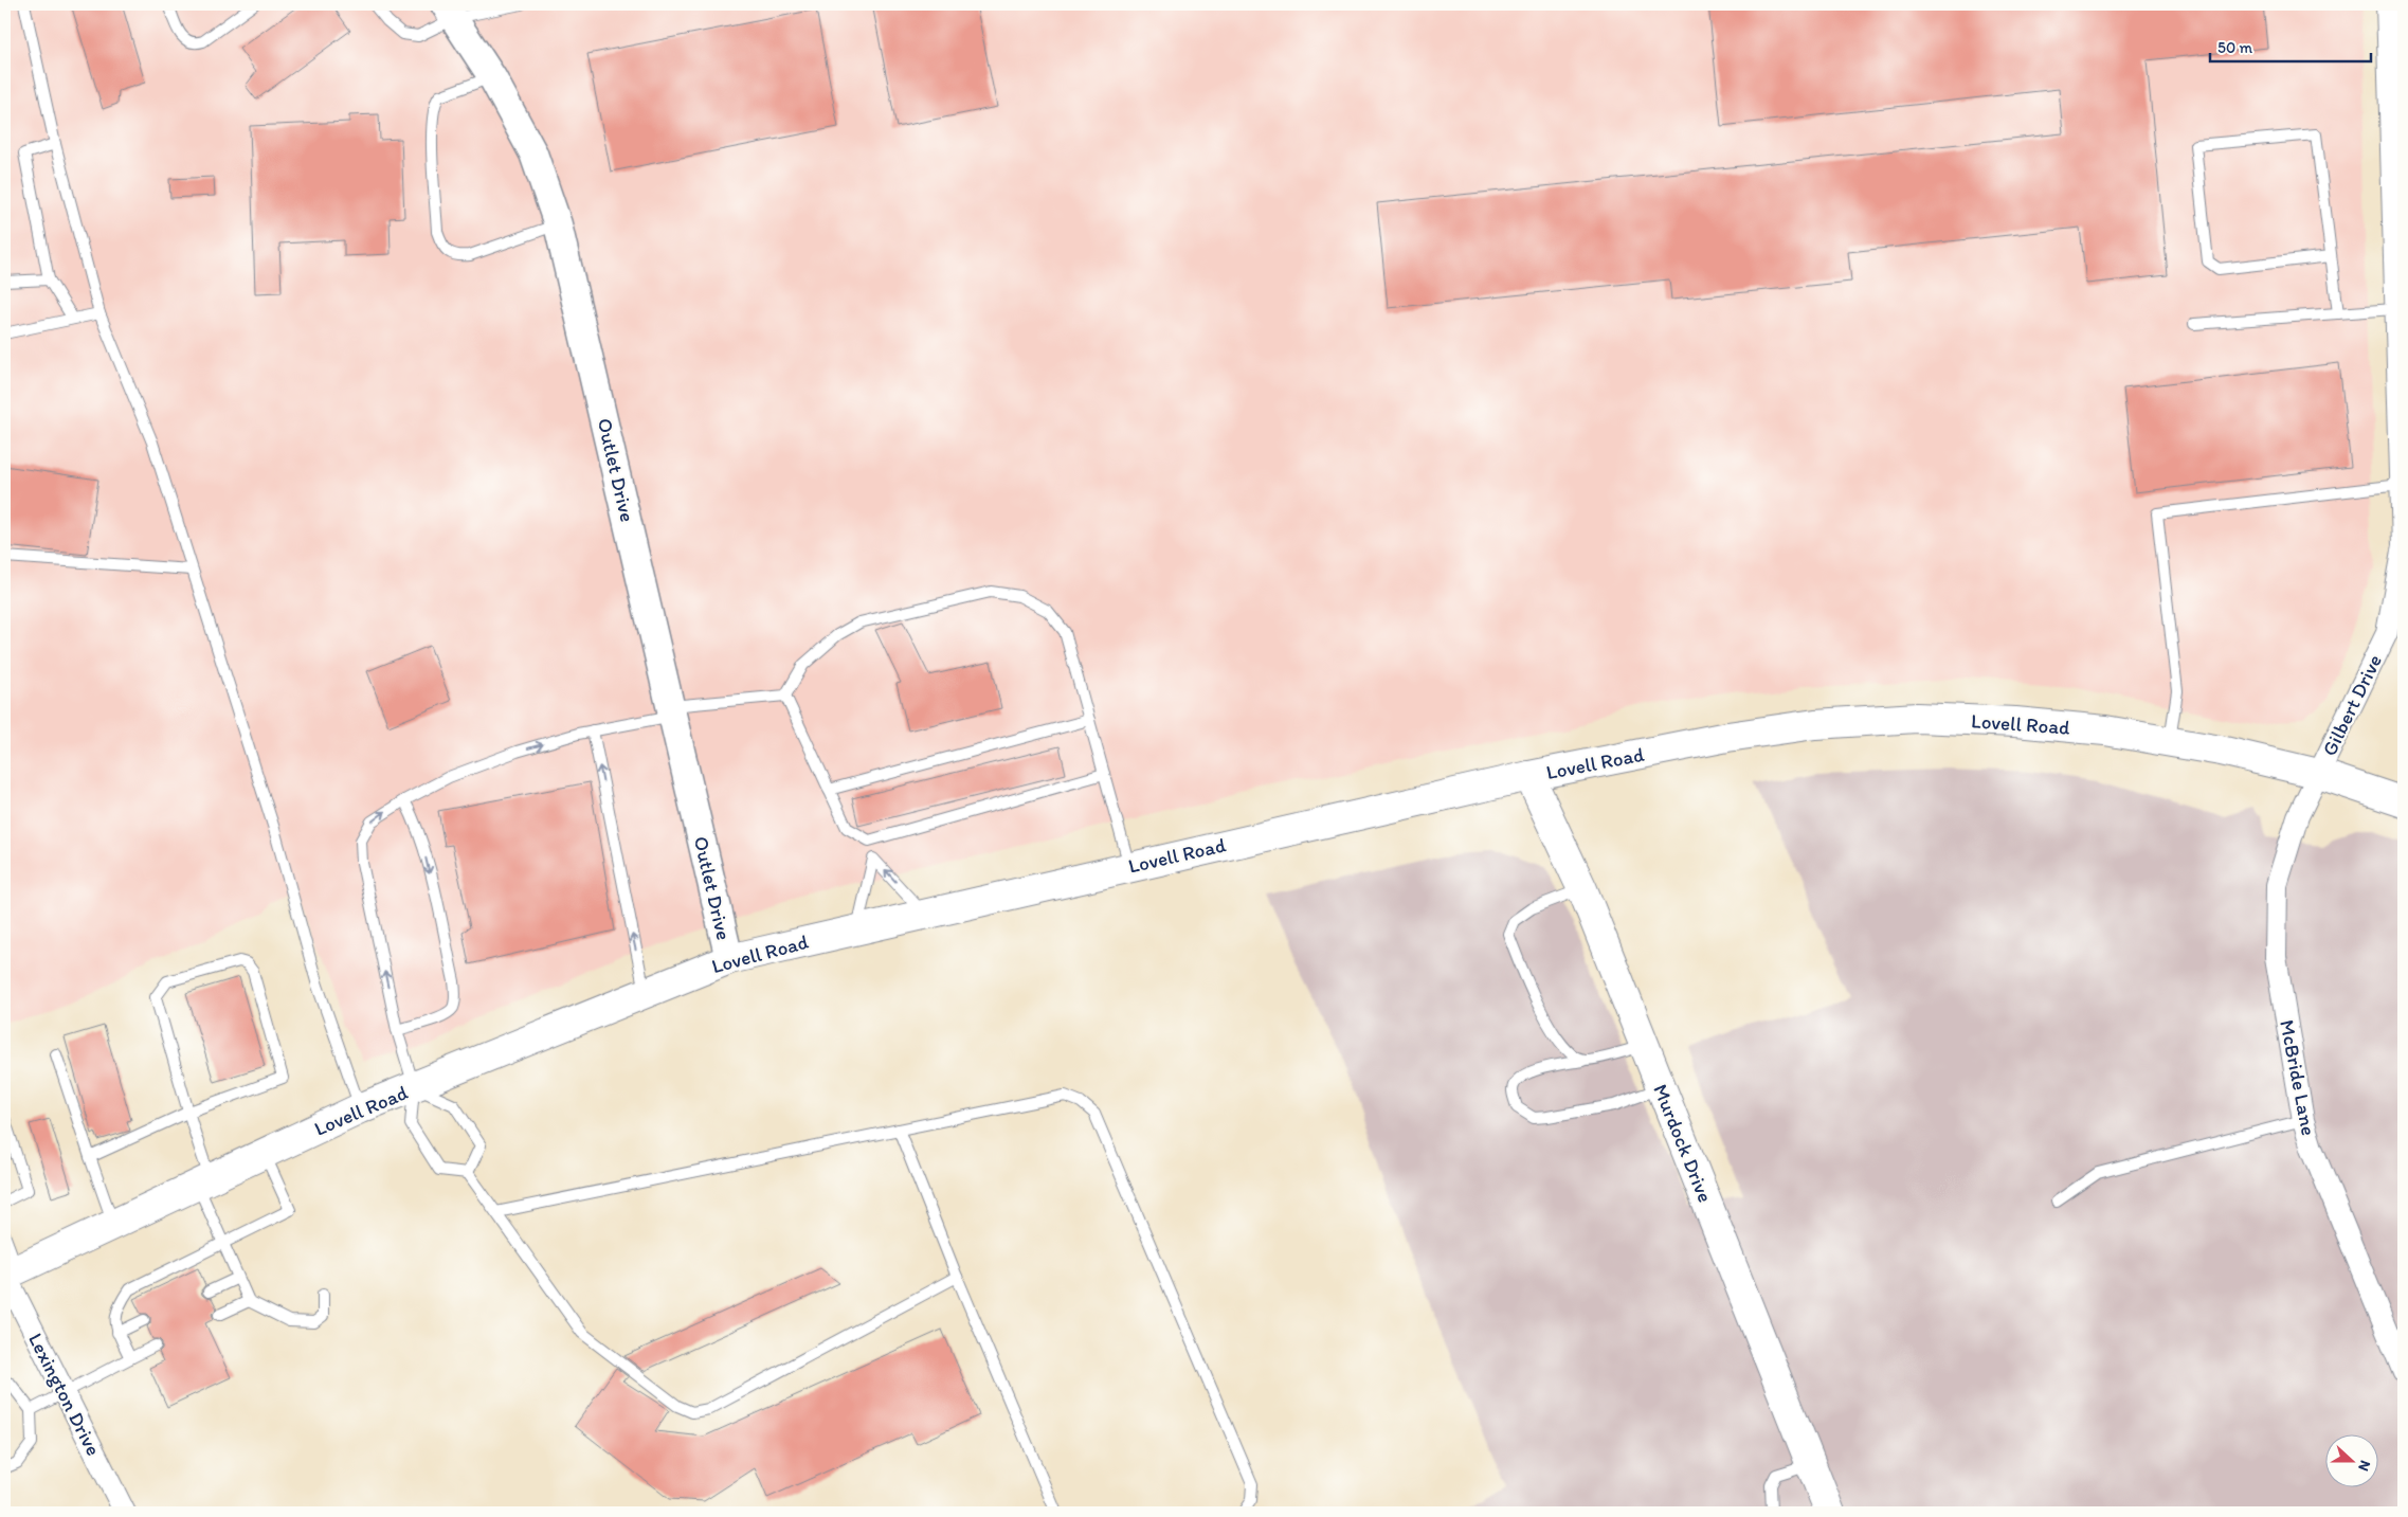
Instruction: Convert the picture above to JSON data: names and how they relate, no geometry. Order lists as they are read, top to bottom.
{
  "streets": {
    "main road": ["Lovell Road", "Murdock Drive"],
    "street": [
      "Outlet Drive",
      "Gilbert Drive",
      "McBride Lane",
      "Lexington Drive"
    ]
  },
  "crossings": [
    ["Outlet Drive", "Lovell Road"],
    ["Gilbert Drive", "Lovell Road"],
    ["Gilbert Drive", "McBride Lane"],
    ["Lovell Road", "McBride Lane"],
    ["Lovell Road", "Murdock Drive"],
    ["Lovell Road", "Lexington Drive"]
  ],
  "scale_bar": "50 m",
  "north": "right"
}
